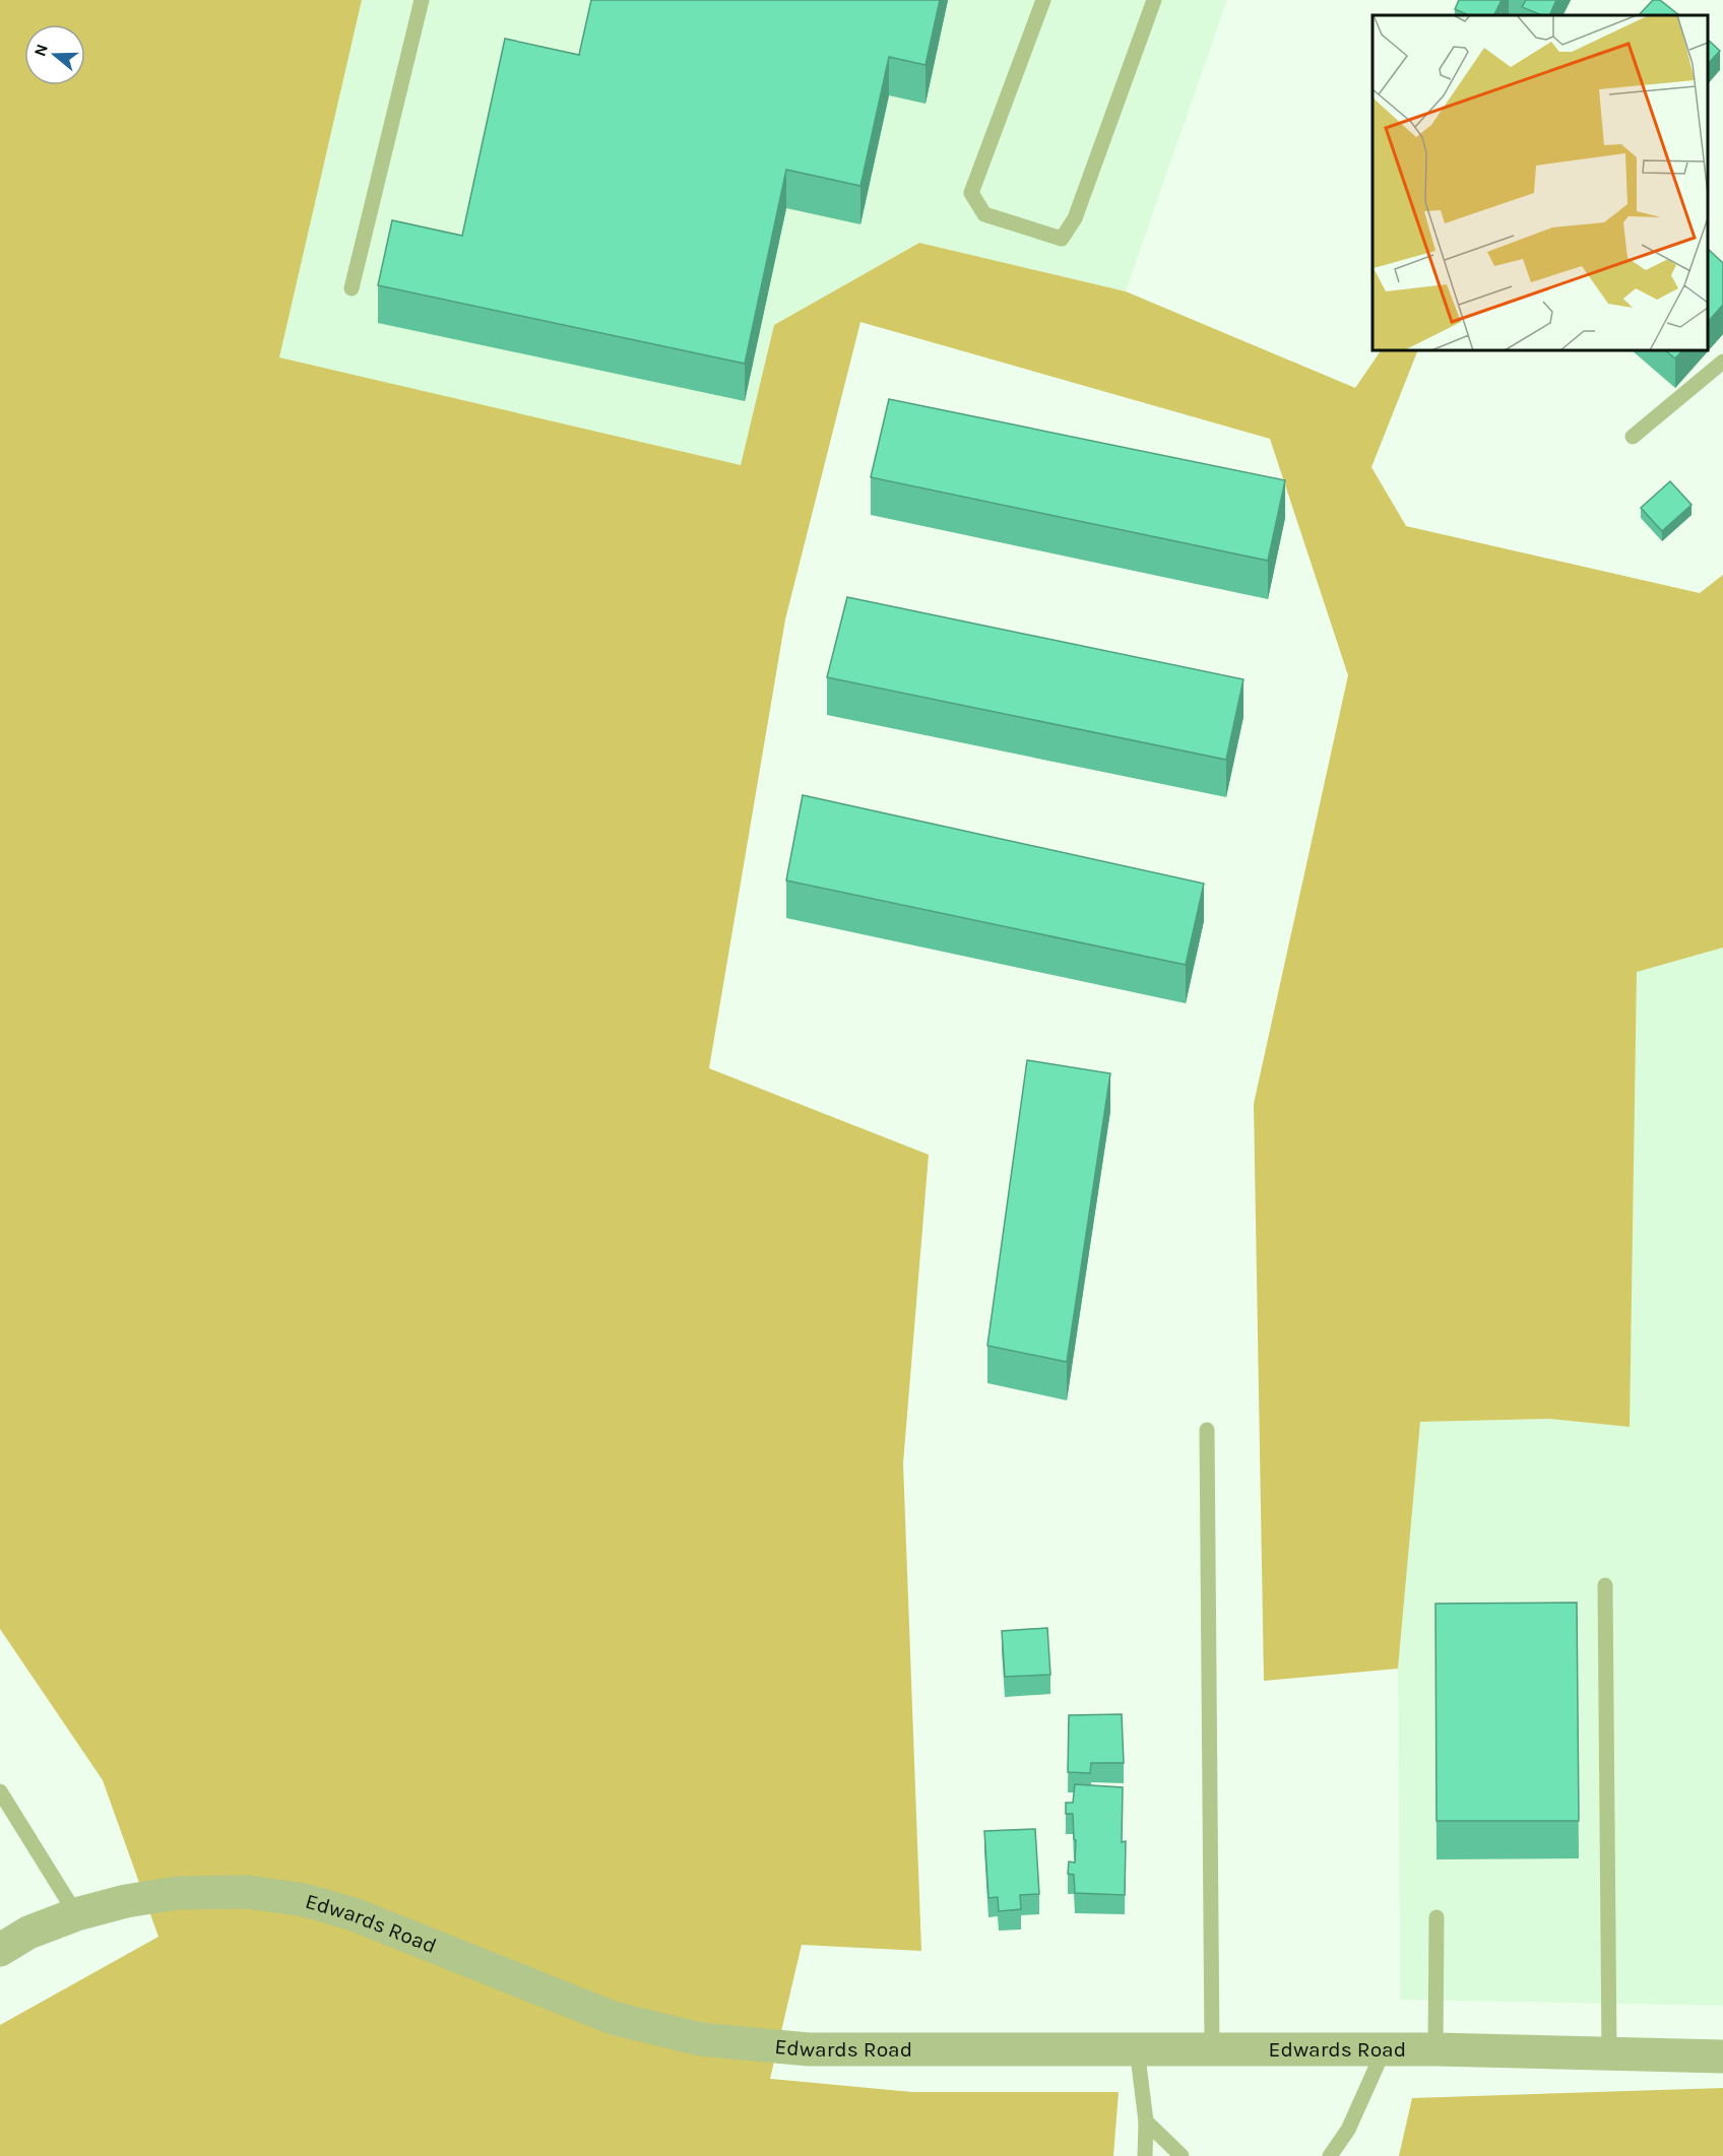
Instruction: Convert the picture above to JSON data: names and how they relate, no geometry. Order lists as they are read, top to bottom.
{
  "streets": {
    "street": ["Edwards Road"]
  },
  "north": "left"
}
